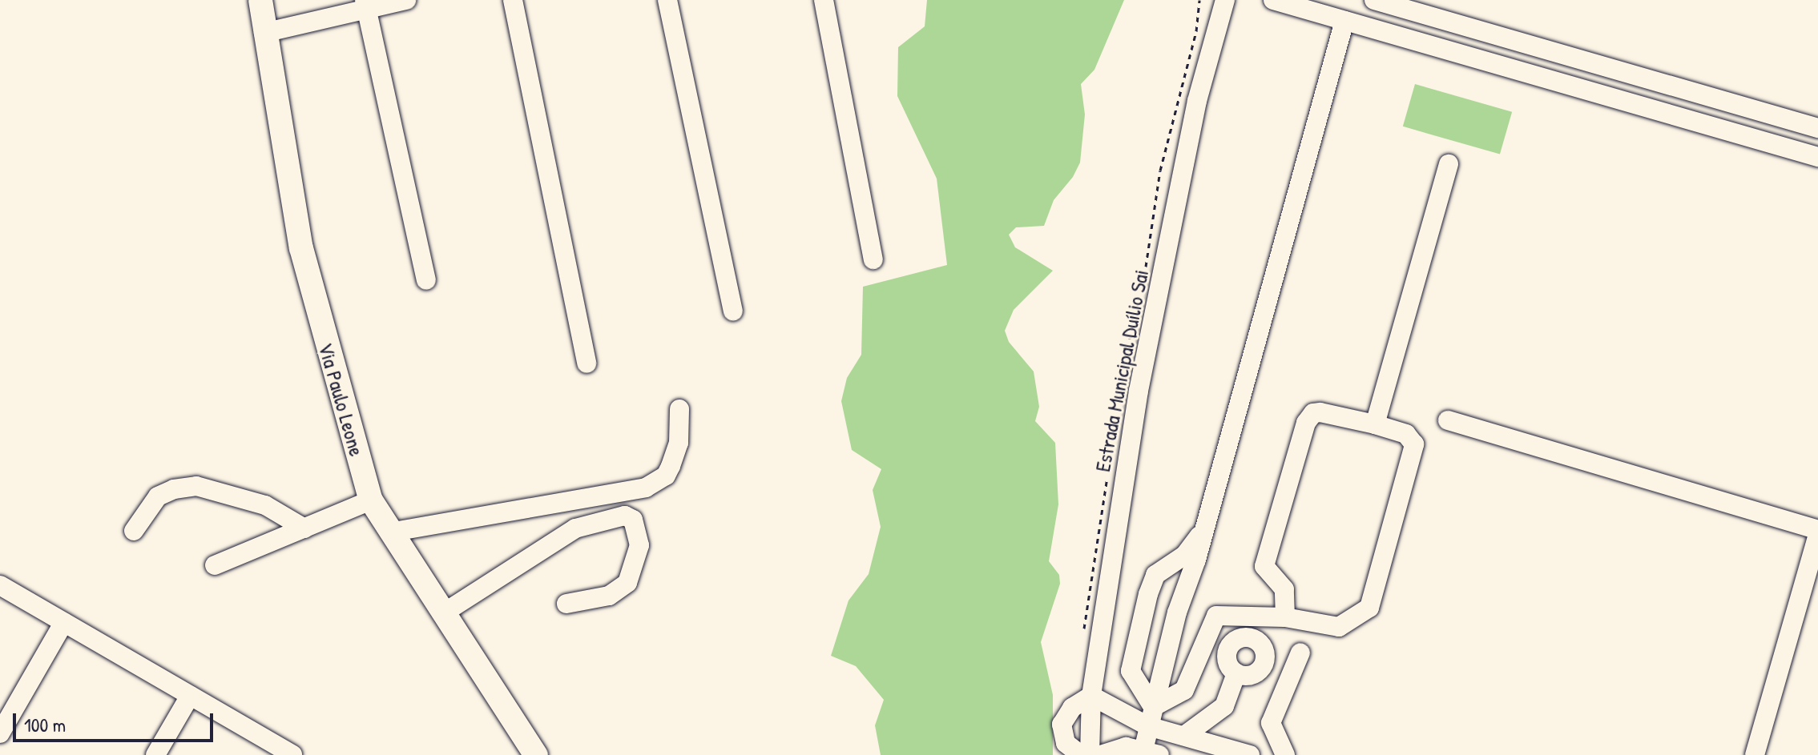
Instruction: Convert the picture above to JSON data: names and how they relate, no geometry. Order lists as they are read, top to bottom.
{
  "streets": {
    "main road": ["Via Paulo Leone"],
    "street": ["Estrada Municipal Duílio Sai"]
  },
  "scale_bar": "100 m"
}
